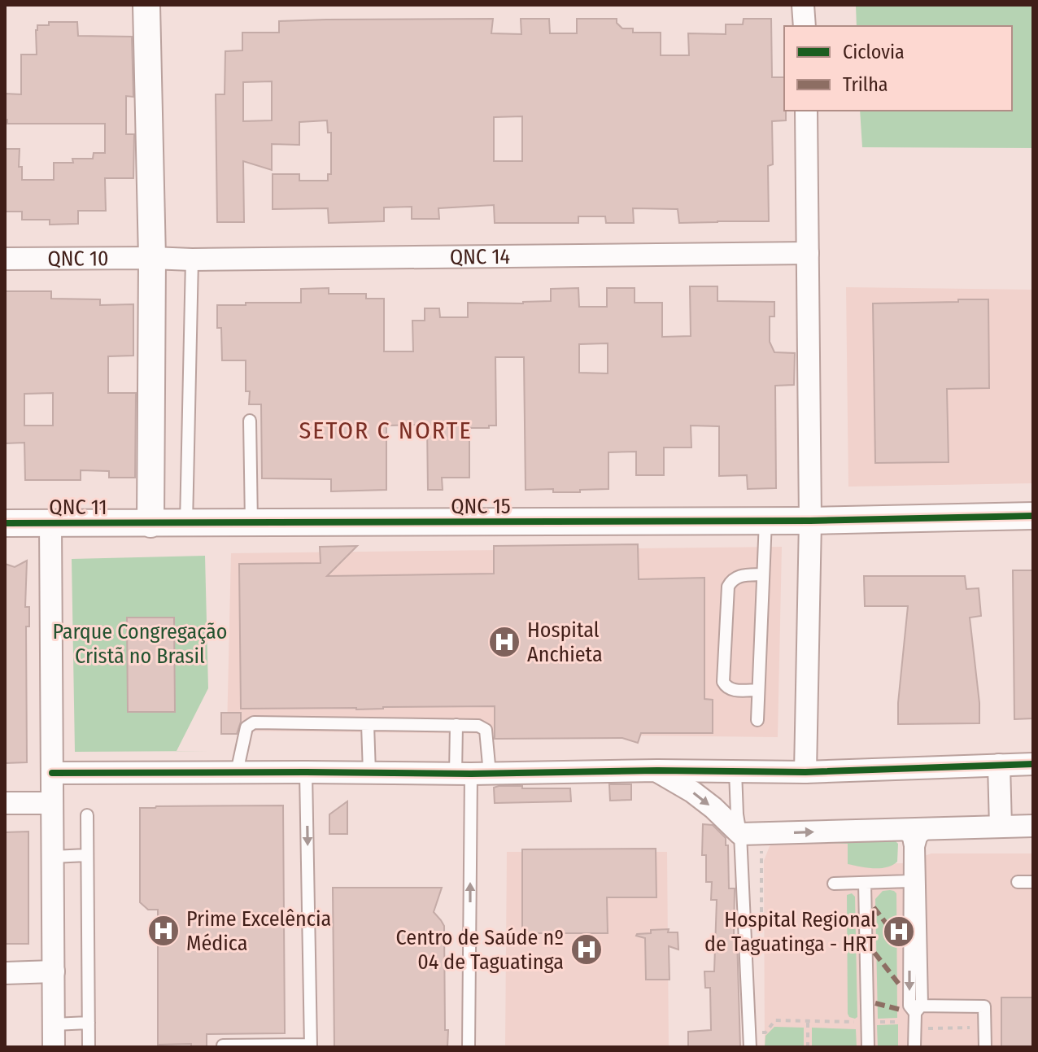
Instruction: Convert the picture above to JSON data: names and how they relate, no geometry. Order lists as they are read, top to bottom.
{
  "streets": {
    "street": [
      "QNC 14",
      "QNC 10",
      "QNC 15",
      "QNC 11"
    ]
  },
  "crossings": [
    ["QNC 14", "QNC 10"],
    ["QNC 15", "QNC 11"]
  ],
  "districts": ["SETOR C NORTE"],
  "parks": ["Parque Congregação Cristã no Brasil"],
  "places": {
    "hospital": [
      "Hospital Anchieta",
      "Prime Excelência Médica",
      "Hospital Regional de Taguatinga - HRT",
      "Centro de Saúde nº 04 de Taguatinga"
    ]
  },
  "legend": ["Ciclovia", "Trilha"]
}
